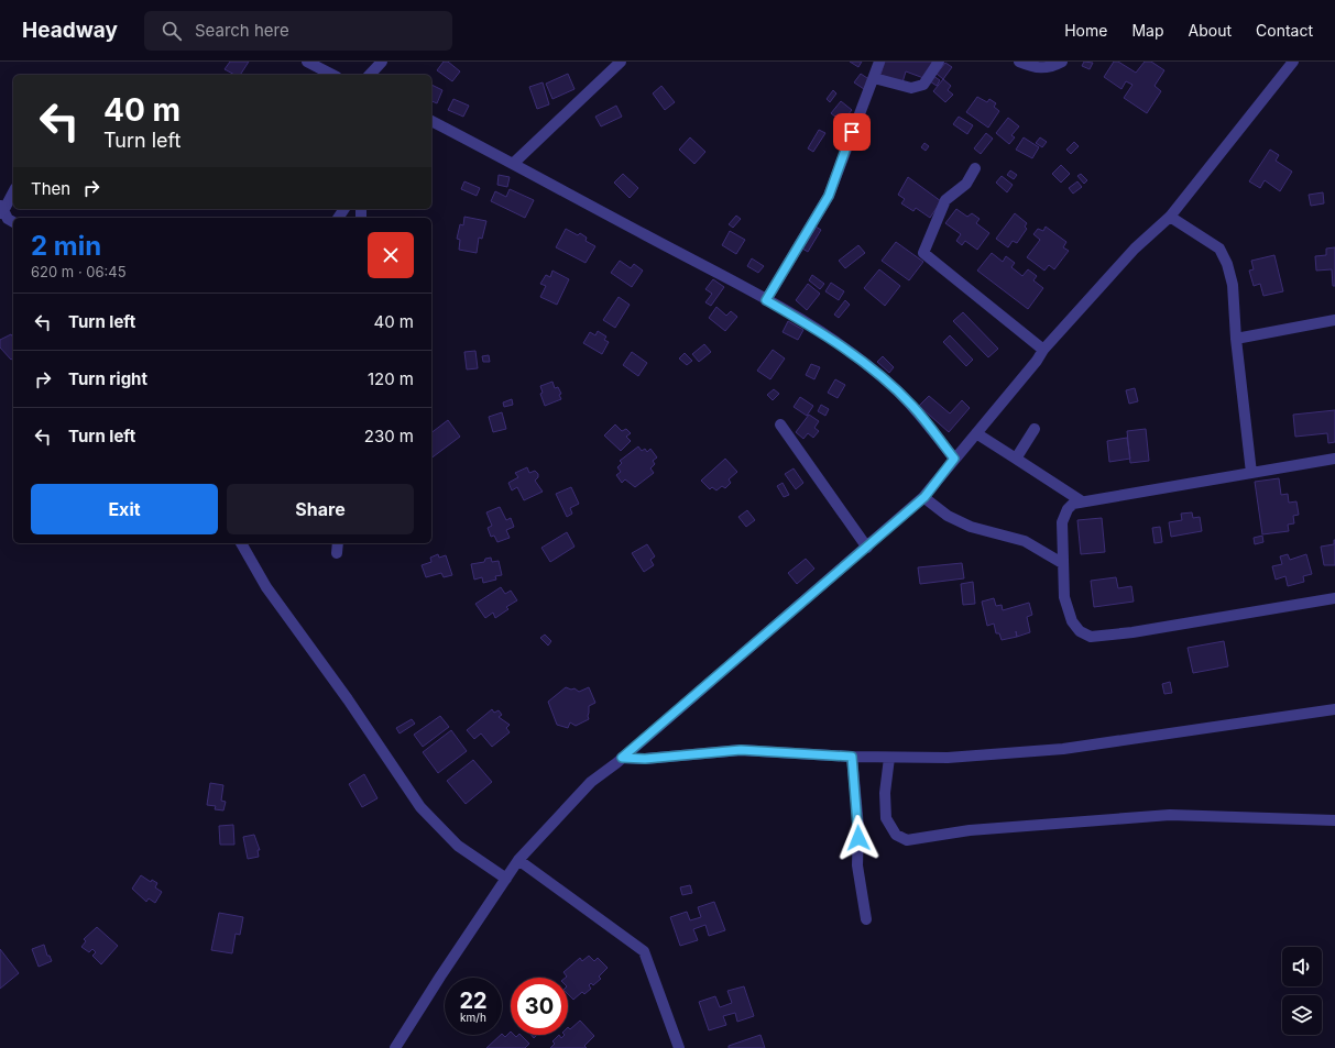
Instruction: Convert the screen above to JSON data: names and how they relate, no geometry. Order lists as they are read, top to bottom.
{
  "page": {
    "header": "Headway",
    "search": "Search here",
    "nav": [
      "Home",
      "Map",
      "About",
      "Contact"
    ],
    "turn": ["40 m", "Turn left"],
    "then": "Then",
    "heading": ["2 min", "620 m · 06:45"],
    "list": [
      {
        "name": "Turn left",
        "value": "40 m"
      },
      {
        "name": "Turn right",
        "value": "120 m"
      },
      {
        "name": "Turn left",
        "value": "230 m"
      }
    ],
    "buttons": ["Exit", "Share"],
    "speed": "22 km/h",
    "limit": "30"
  }
}
